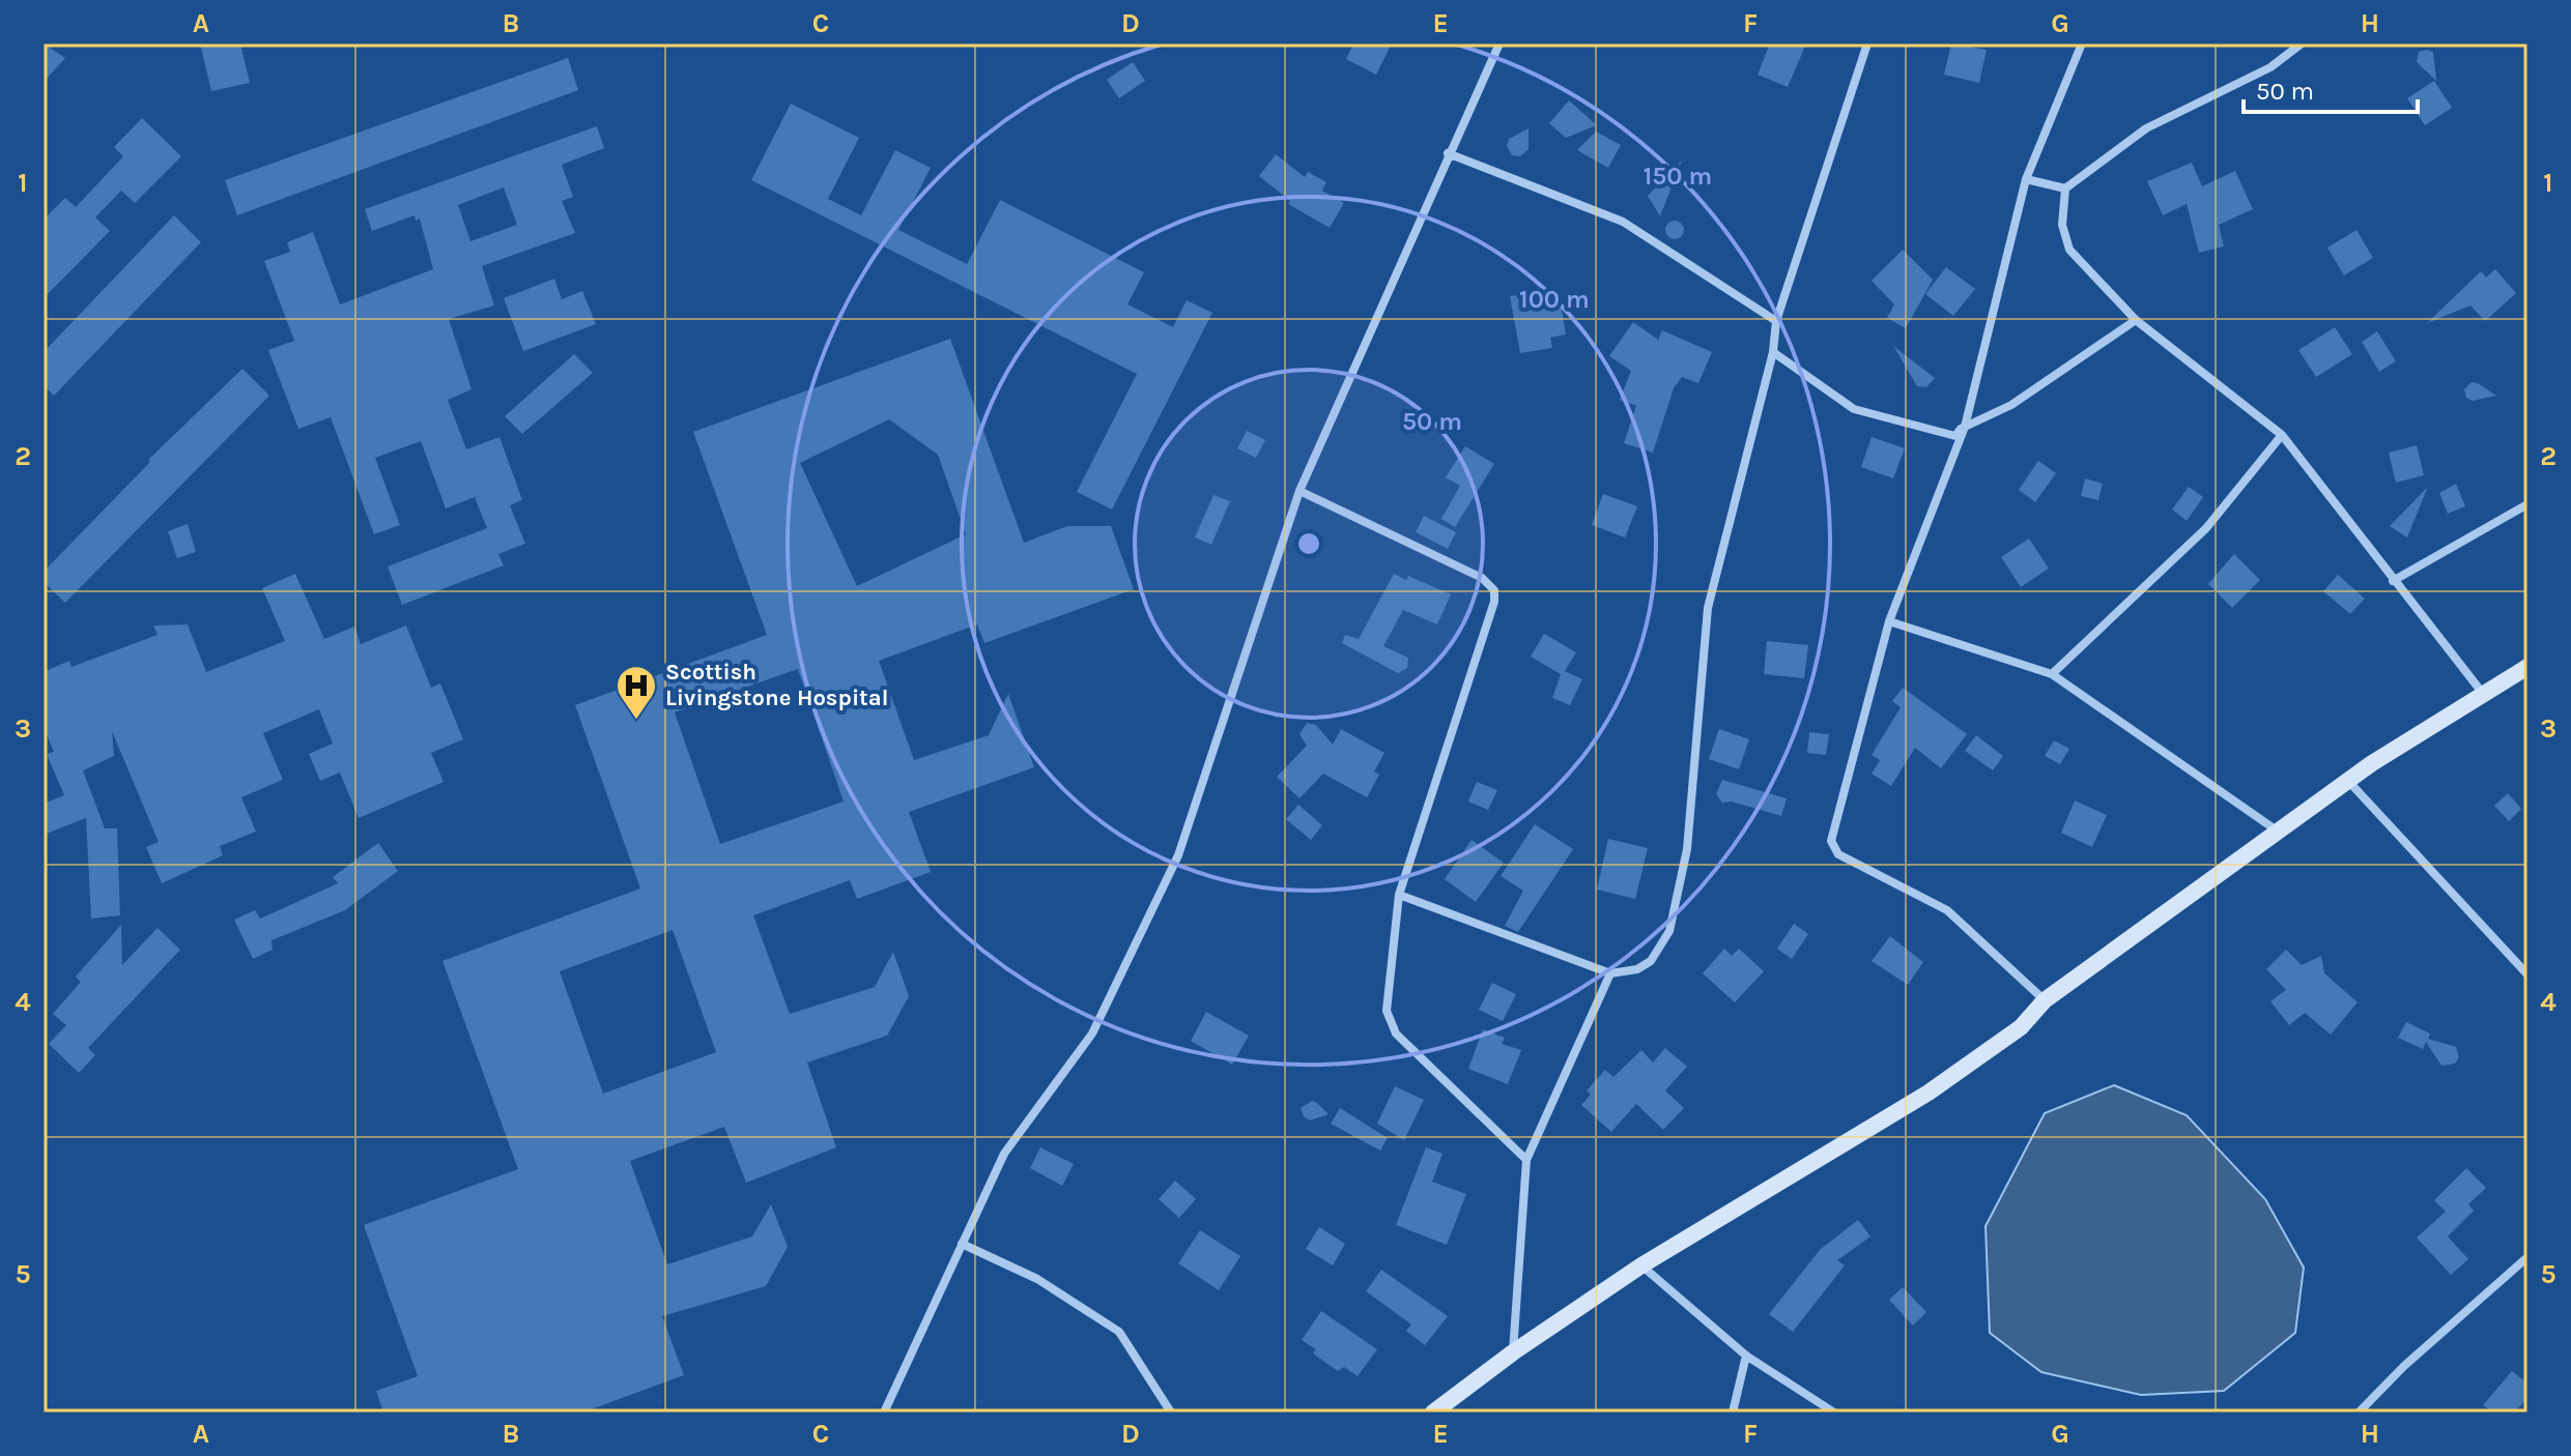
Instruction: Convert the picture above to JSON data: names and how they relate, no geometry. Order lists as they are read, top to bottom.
{
  "places": {
    "hospital": ["Scottish Livingstone Hospital"]
  },
  "scale_bar": "50 m",
  "grid": {
    "columns": [
      "A",
      "B",
      "C",
      "D",
      "E",
      "F",
      "G",
      "H"
    ],
    "rows": [
      "1",
      "2",
      "3",
      "4",
      "5"
    ]
  },
  "rings": ["150 m", "100 m", "50 m"]
}
